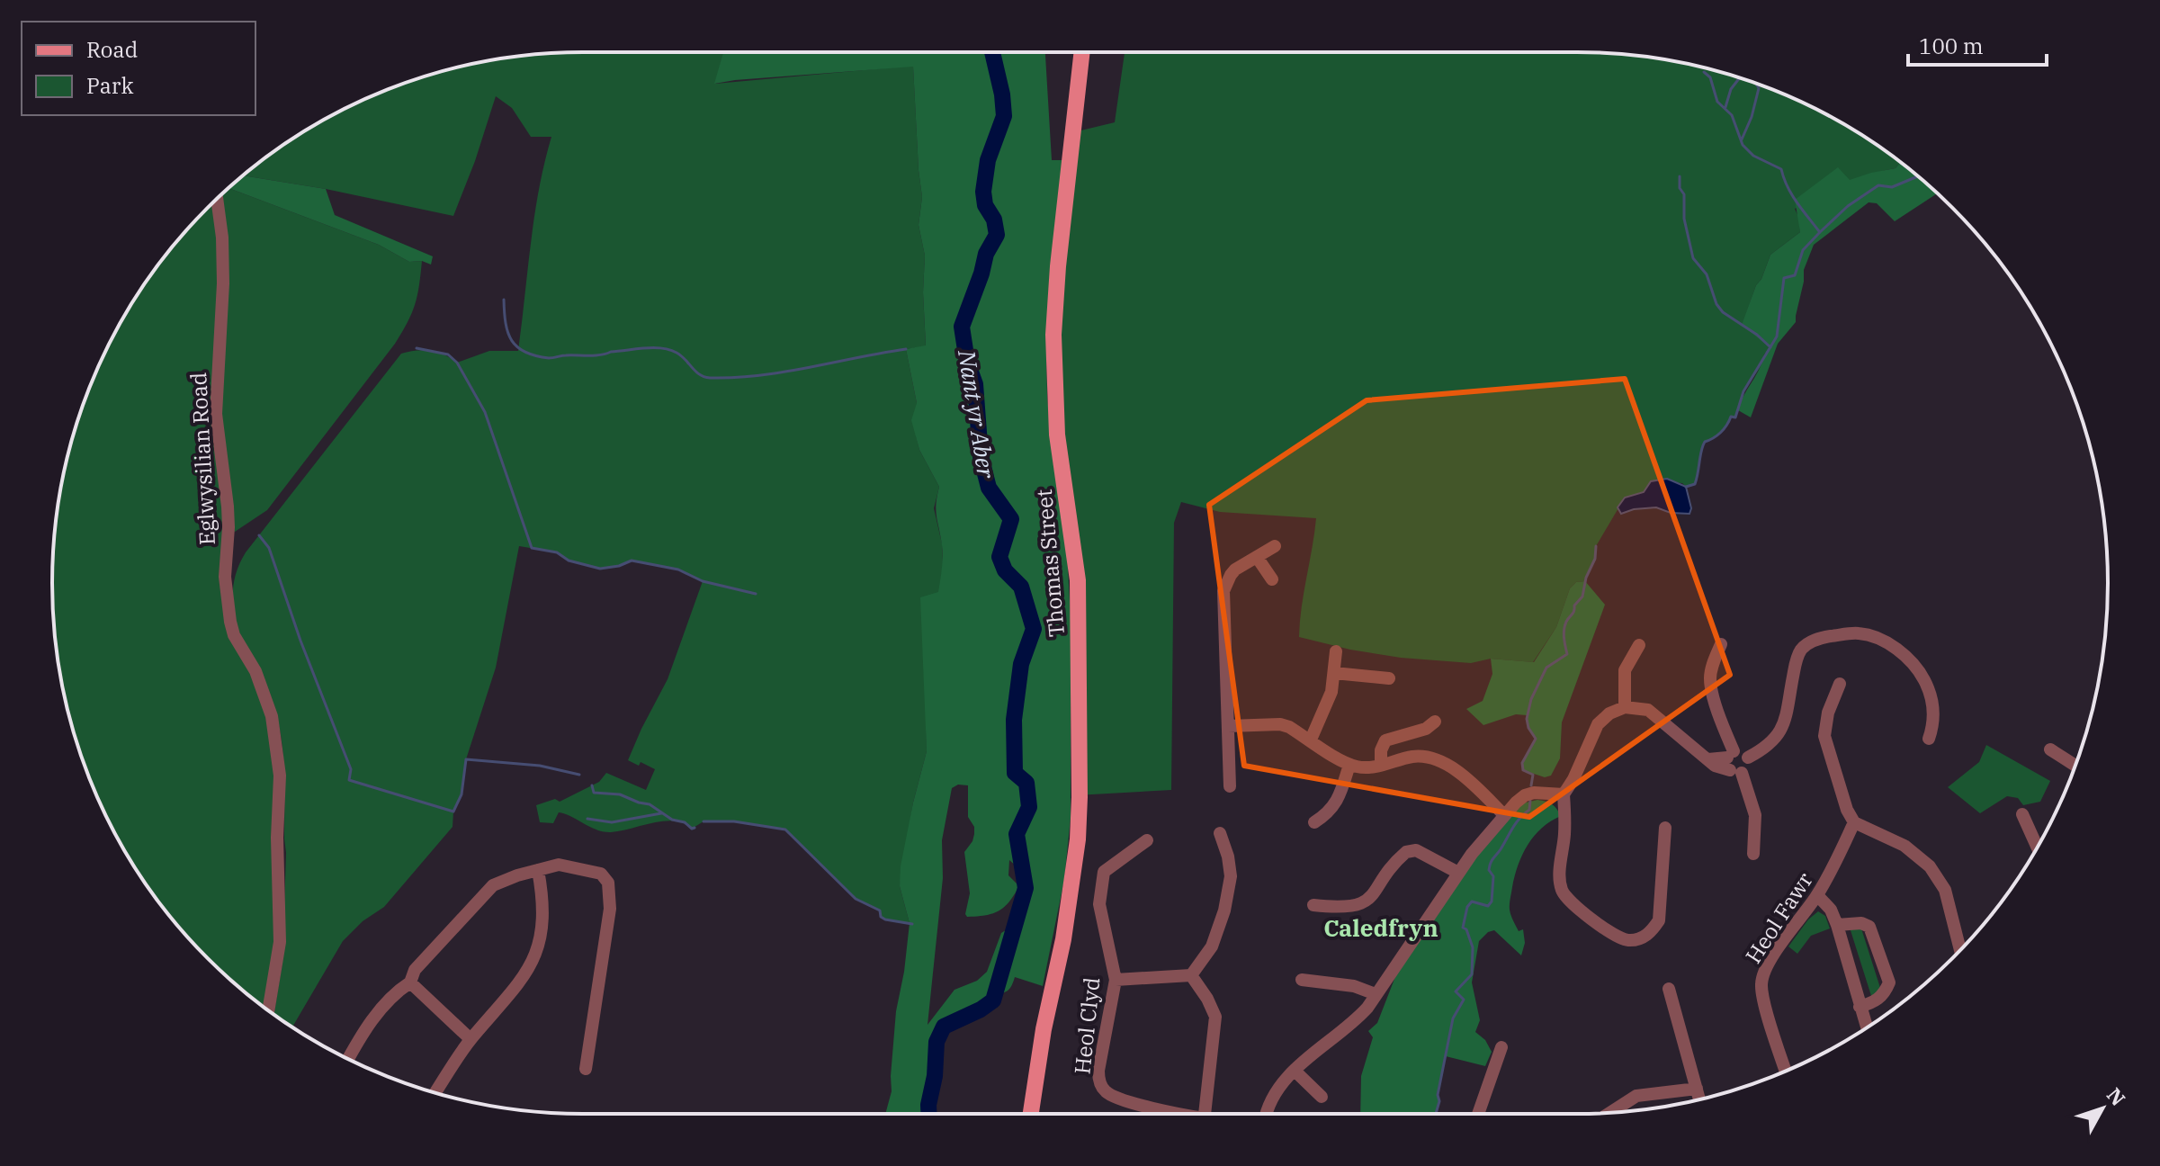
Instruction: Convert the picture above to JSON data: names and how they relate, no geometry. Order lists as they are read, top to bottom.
{
  "streets": {
    "main road": ["Thomas Street"],
    "street": ["Eglwysilian Road", "Heol Fawr", "Heol Clyd"]
  },
  "districts": ["Caledfryn"],
  "water": ["Nant yr Aber"],
  "legend": ["Road", "Park"],
  "scale_bar": "100 m",
  "north": "top right"
}
